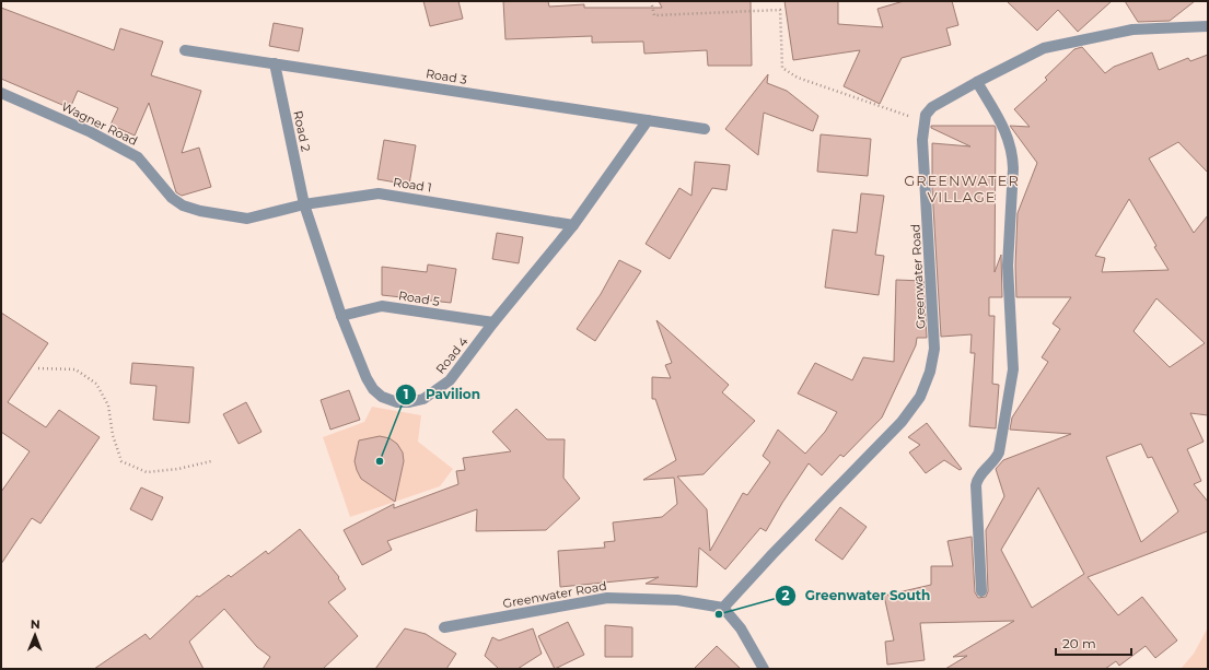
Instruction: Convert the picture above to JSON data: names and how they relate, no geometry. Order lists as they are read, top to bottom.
{
  "streets": {
    "street": [
      "Road 3",
      "Wagner Road",
      "Road 2",
      "Road 1",
      "Greenwater Road",
      "Road 5",
      "Road 4"
    ]
  },
  "crossings": [
    ["Road 3", "Road 2"],
    ["Road 3", "Road 4"],
    ["Wagner Road", "Road 1"],
    ["Road 2", "Road 1"],
    ["Road 2", "Road 4"],
    ["Road 1", "Road 4"],
    ["Road 5", "Road 4"]
  ],
  "districts": ["GREENWATER VILLAGE"],
  "places": ["Pavilion", "Greenwater South"],
  "scale_bar": "20 m",
  "north": "top"
}
